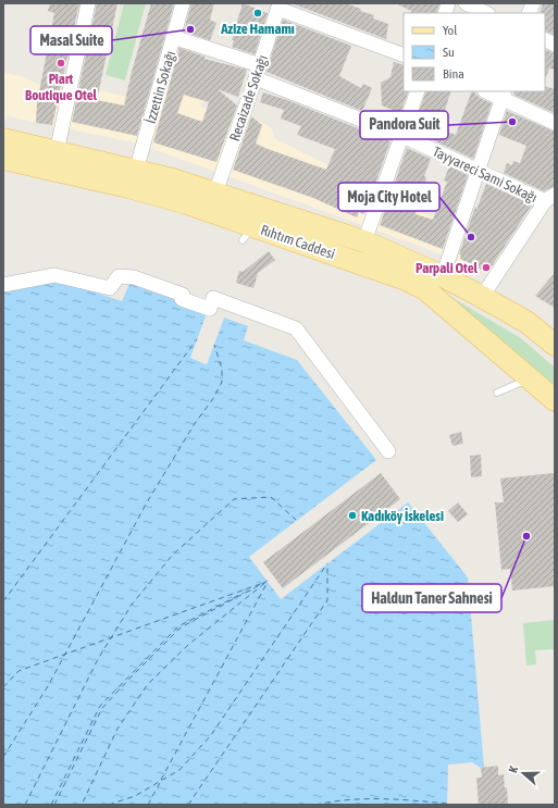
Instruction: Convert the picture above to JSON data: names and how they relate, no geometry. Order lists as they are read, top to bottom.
{
  "streets": {
    "main road": ["Rıhtım Caddesi"],
    "street": ["İzzettin Sokağı", "Recaizade Sokağı", "Tayyareci Sami Sokağı"]
  },
  "crossings": [
    ["İzzettin Sokağı", "Tayyareci Sami Sokağı"],
    ["İzzettin Sokağı", "Rıhtım Caddesi"],
    ["Recaizade Sokağı", "Tayyareci Sami Sokağı"],
    ["Recaizade Sokağı", "Rıhtım Caddesi"]
  ],
  "places": [
    "Azize Hamamı",
    "Masal Suite",
    "Piart Boutique Otel",
    "Pandora Suit",
    "Moja City Hotel",
    "Parpali Otel",
    "Kadıköy İskelesi",
    "Haldun Taner Sahnesi"
  ],
  "legend": ["Yol", "Su", "Bina"],
  "north": "left"
}
